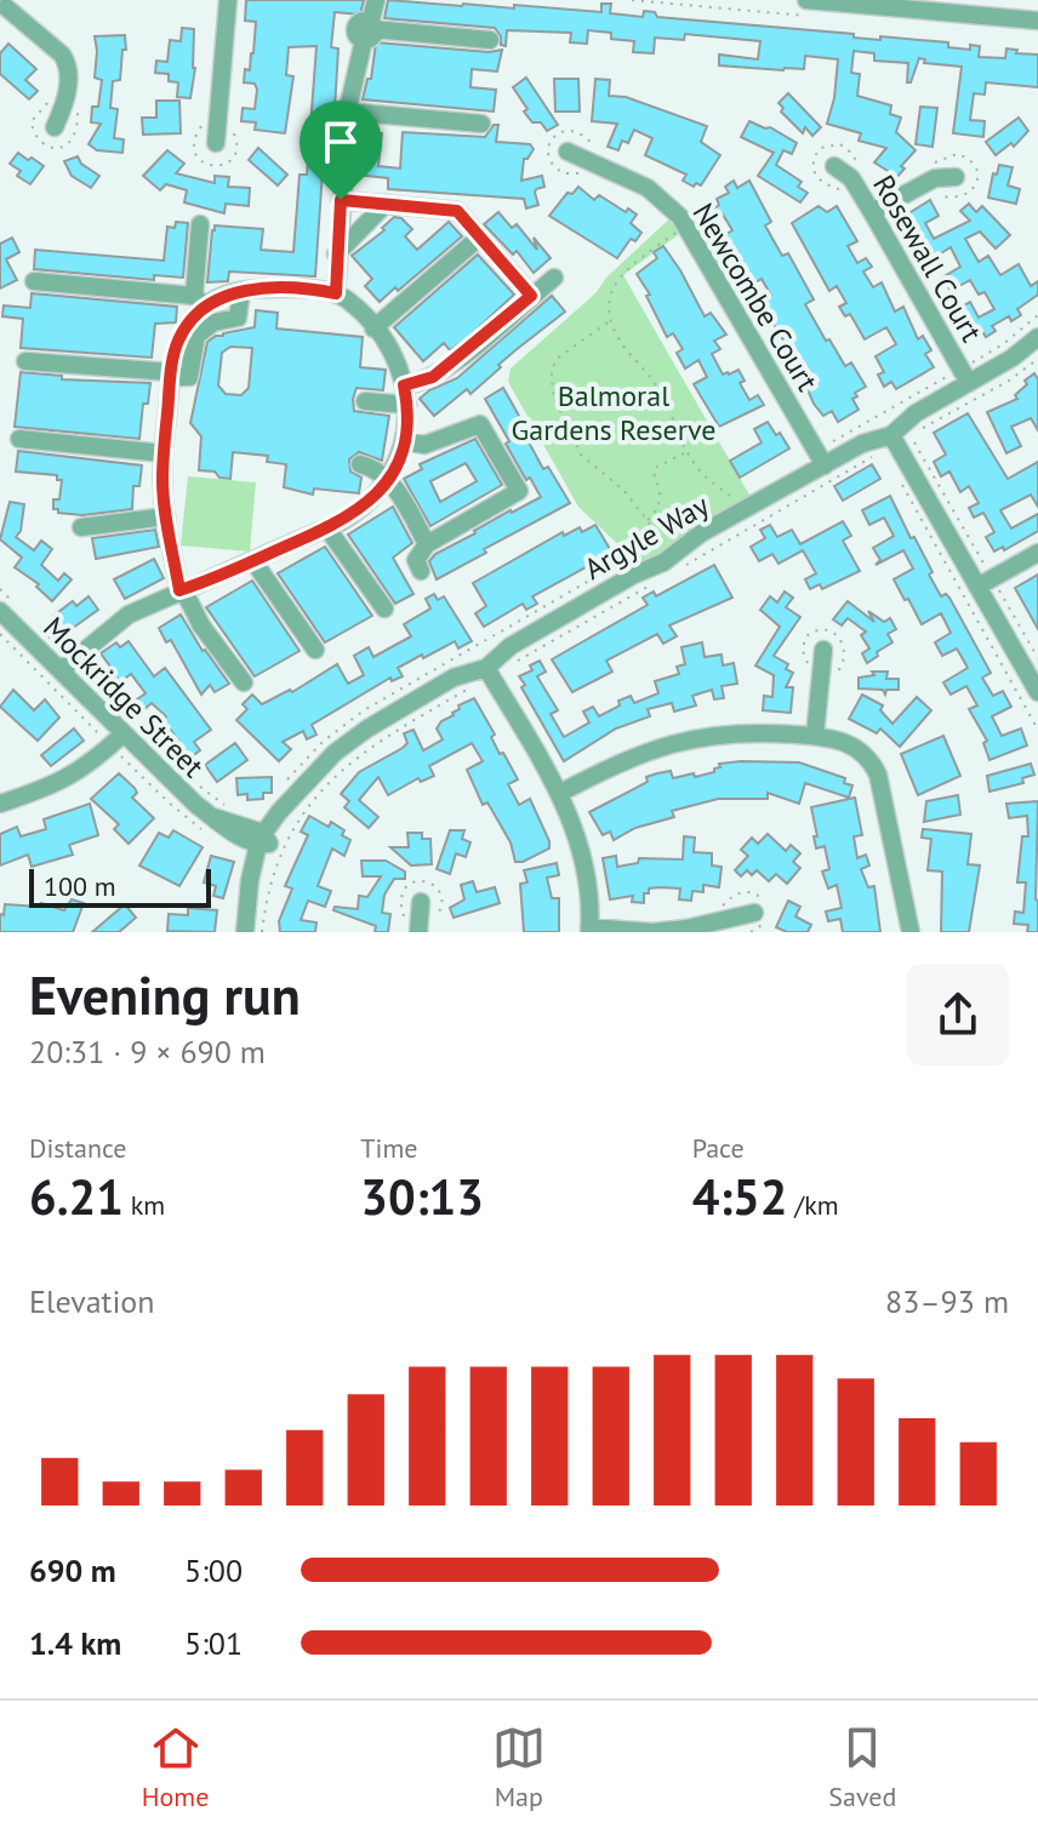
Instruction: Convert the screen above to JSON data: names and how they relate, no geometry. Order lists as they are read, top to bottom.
{
  "streets": {
    "street": [
      "Rosewall Court",
      "Newcombe Court",
      "Argyle Way",
      "Mockridge Street"
    ]
  },
  "crossings": [
    ["Rosewall Court", "Argyle Way"],
    ["Newcombe Court", "Argyle Way"],
    ["Argyle Way", "Mockridge Street"]
  ],
  "parks": ["Balmoral Gardens Reserve"],
  "scale_bar": "100 m",
  "page": {
    "scale": "100 m",
    "heading": ["Evening run", "20:31 · 9 × 690 m"],
    "stats": [
      ["Distance", "6.21 km"],
      ["Time", "30:13"],
      ["Pace", "4:52 /km"]
    ],
    "chart": ["Elevation", "83–93 m"],
    "list": [
      {
        "name": "690 m",
        "note": "5:00"
      },
      {
        "name": "1.4 km",
        "note": "5:01"
      }
    ],
    "tabs": ["Home", "Map", "Saved"]
  }
}
